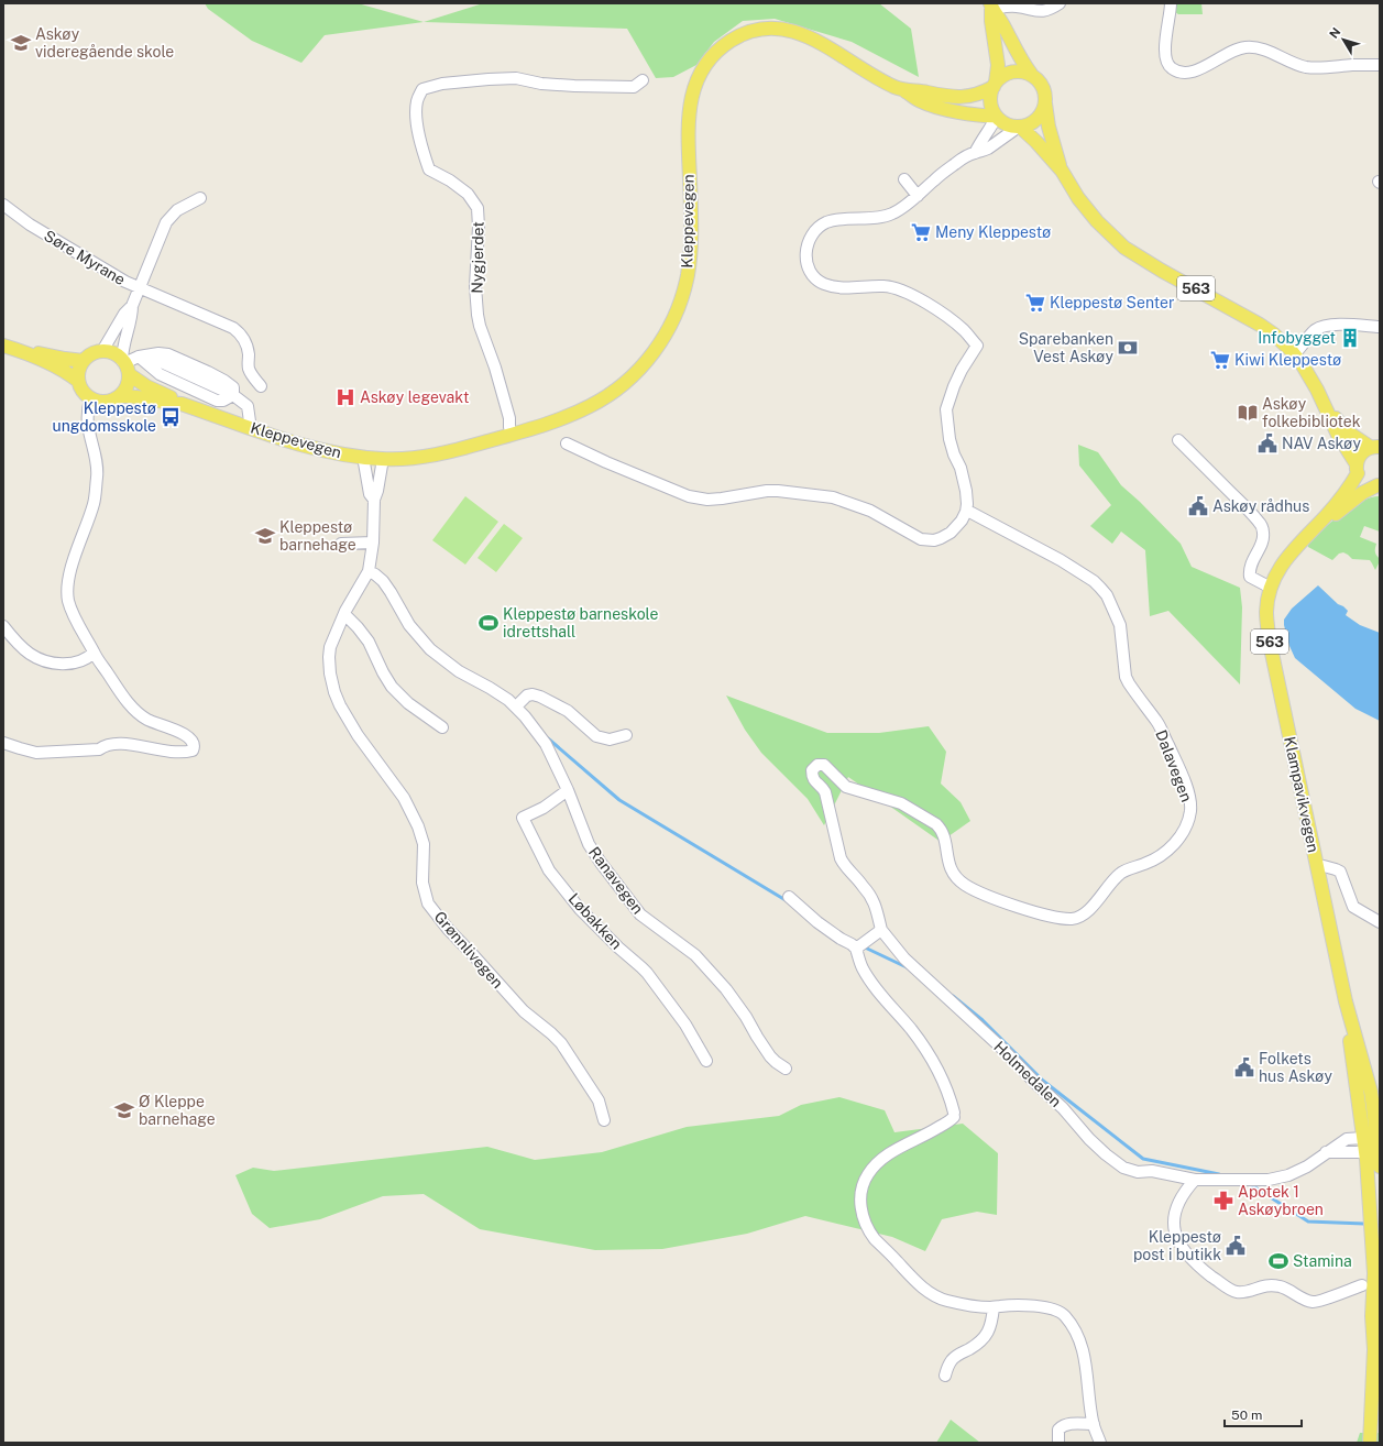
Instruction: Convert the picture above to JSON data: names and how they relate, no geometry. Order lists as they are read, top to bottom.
{
  "streets": {
    "main road": ["Kleppevegen", "563", "Klampavikvegen"],
    "street": [
      "Søre Myrane",
      "Nygjerdet",
      "Dalavegen",
      "Ranavegen",
      "Løbakken",
      "Grønnlivegen",
      "Holmedalen"
    ]
  },
  "crossings": [
    ["Kleppevegen", "Nygjerdet"],
    ["Kleppevegen", "563"],
    ["Kleppevegen", "Grønnlivegen"],
    ["563", "Klampavikvegen"],
    ["Dalavegen", "Holmedalen"],
    ["Klampavikvegen", "Holmedalen"],
    ["Ranavegen", "Løbakken"],
    ["Ranavegen", "Grønnlivegen"]
  ],
  "places": {
    "school or university": ["Askøy videregående skole", "Kleppestø barnehage", "Ø Kleppe barnehage"],
    "supermarket": ["Meny Kleppestø", "Kleppestø Senter", "Kiwi Kleppestø"],
    "building": ["Infobygget"],
    "bank": ["Sparebanken Vest Askøy"],
    "hospital": ["Askøy legevakt"],
    "library": ["Askøy folkebibliotek"],
    "bus stop": ["Kleppestø ungdomsskole"],
    "public building": [
      "NAV Askøy",
      "Askøy rådhus",
      "Folkets hus Askøy",
      "Kleppestø post i butikk"
    ],
    "sports": ["Kleppestø barneskole idrettshall", "Stamina"],
    "pharmacy": ["Apotek 1 Askøybroen"]
  },
  "scale_bar": "50 m",
  "north": "top left"
}
